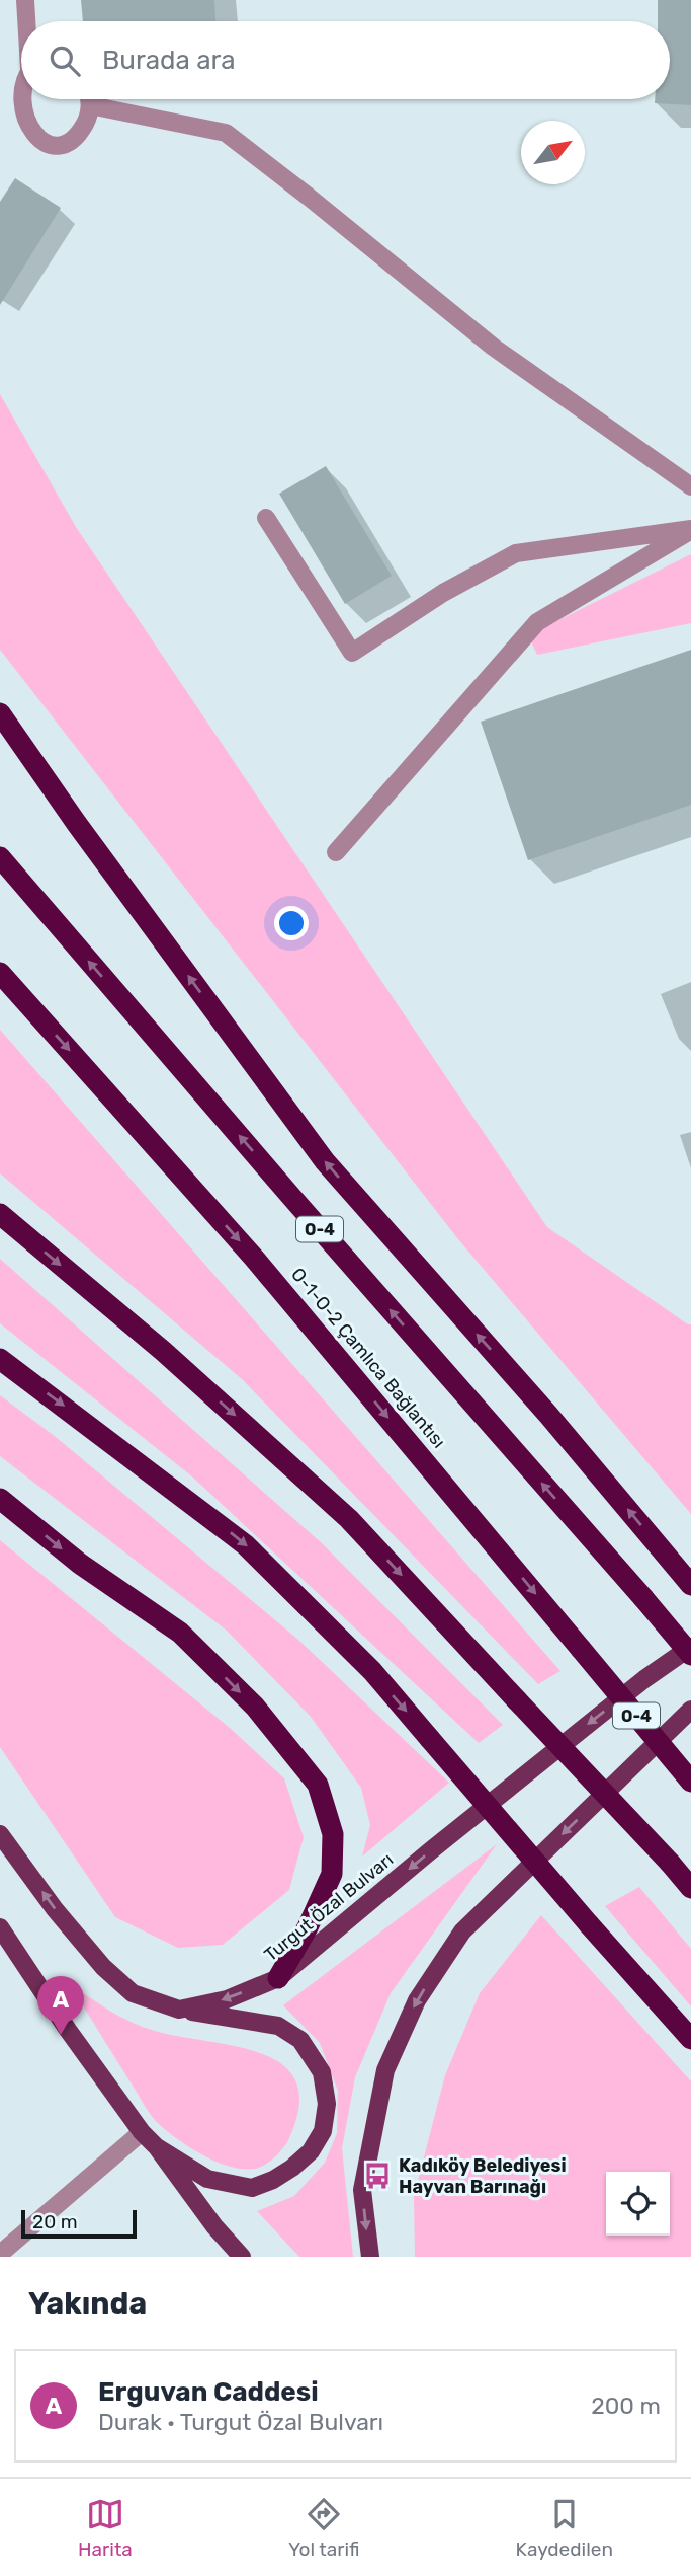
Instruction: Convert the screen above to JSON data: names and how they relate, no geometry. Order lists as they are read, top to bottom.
{
  "streets": {
    "highway": ["O-4", "O-1-O-2 Çamlıca Bağlantısı"],
    "main road": ["Turgut Özal Bulvarı"]
  },
  "one_way": ["Turgut Özal Bulvarı"],
  "places": {
    "bus stop": ["Kadıköy Belediyesi Hayvan Barınağı"]
  },
  "scale_bar": "20 m",
  "north": "top right",
  "page": {
    "search": "Burada ara",
    "pins": "A",
    "scale": "20 m",
    "heading": "Yakında",
    "list": [
      {
        "mark": "A",
        "name": "Erguvan Caddesi",
        "note": "Durak · Turgut Özal Bulvarı",
        "value": "200 m"
      }
    ],
    "nav": ["Harita", "Yol tarifi", "Kaydedilen"]
  }
}
